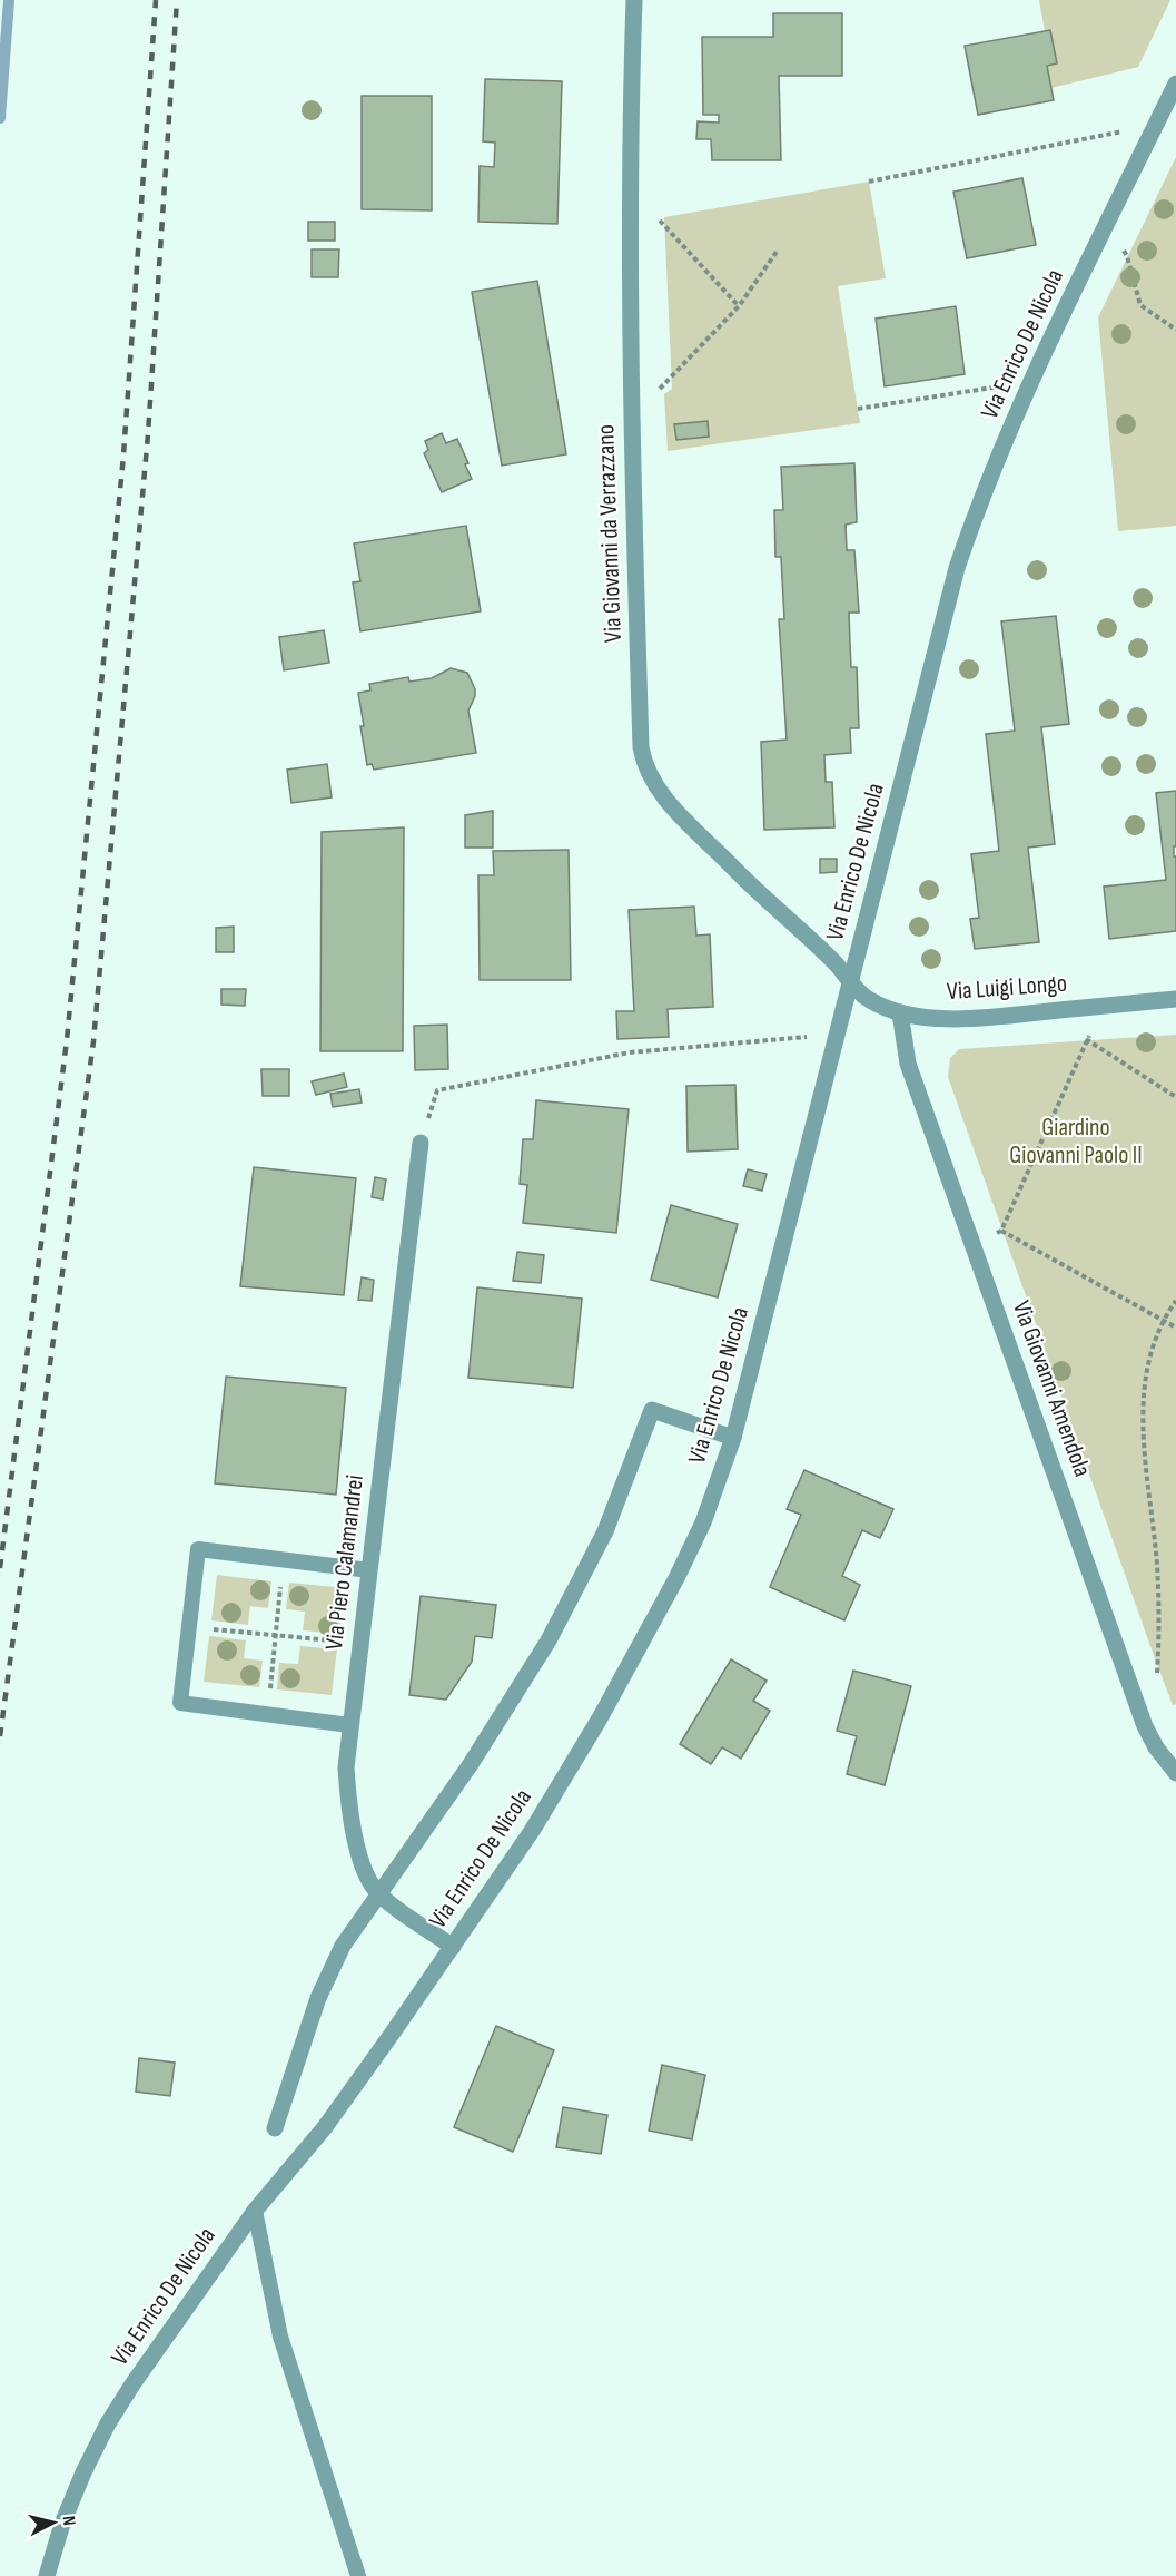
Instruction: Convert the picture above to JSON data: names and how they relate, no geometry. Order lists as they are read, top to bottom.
{
  "streets": {
    "street": [
      "Via Enrico De Nicola",
      "Via Giovanni da Verrazzano",
      "Via Luigi Longo",
      "Via Giovanni Amendola",
      "Via Piero Calamandrei"
    ]
  },
  "crossings": [
    ["Via Enrico De Nicola", "Via Giovanni da Verrazzano"],
    ["Via Enrico De Nicola", "Via Luigi Longo"],
    ["Via Enrico De Nicola", "Via Piero Calamandrei"],
    ["Via Giovanni da Verrazzano", "Via Luigi Longo"],
    ["Via Luigi Longo", "Via Giovanni Amendola"]
  ],
  "parks": ["Giardino Giovanni Paolo II"],
  "north": "right"
}
